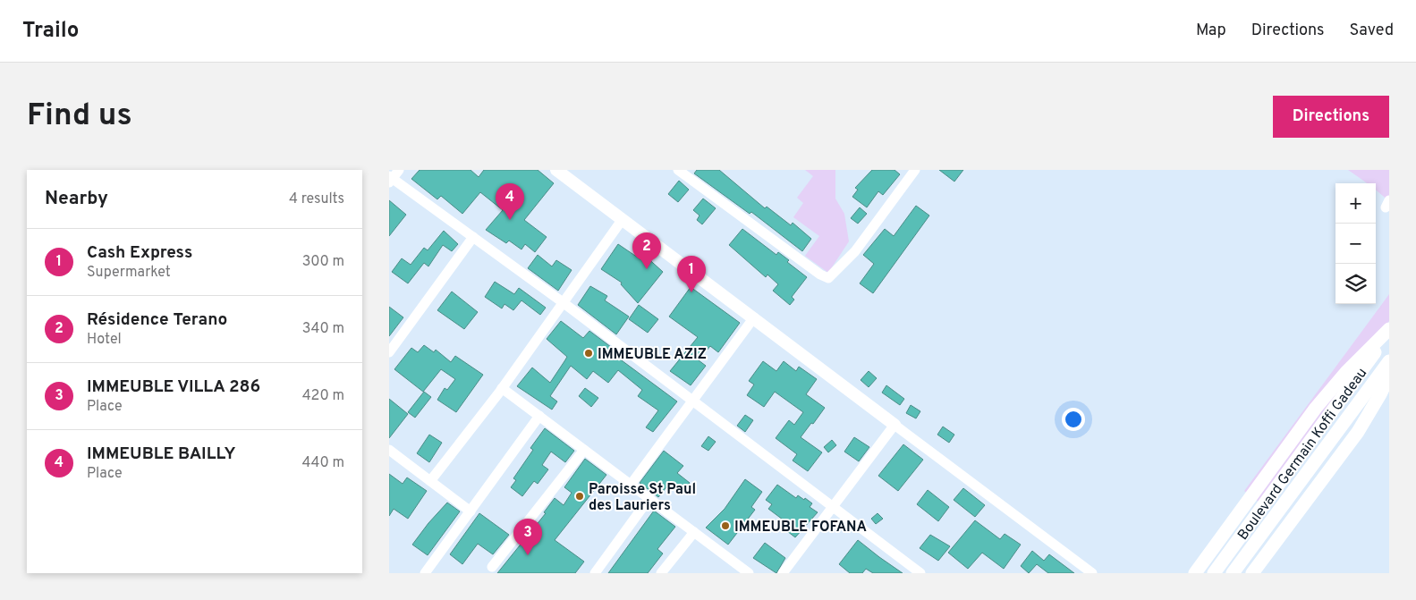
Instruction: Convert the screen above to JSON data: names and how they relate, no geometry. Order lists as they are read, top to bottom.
{
  "streets": {
    "main road": ["Boulevard Germain Koffi Gadeau"]
  },
  "places": ["IMMEUBLE AZIZ", "Paroisse St Paul des Lauriers", "IMMEUBLE FOFANA"],
  "page": {
    "header": "Trailo",
    "nav": ["Map", "Directions", "Saved"],
    "buttons": "Directions",
    "title": "Find us",
    "heading": ["Nearby", "4 results"],
    "map_buttons": ["+", "−"],
    "pins": [
      "4",
      "2",
      "1",
      "3"
    ],
    "list": [
      {
        "mark": "1",
        "name": "Cash Express",
        "note": "Supermarket",
        "value": "300 m"
      },
      {
        "mark": "2",
        "name": "Résidence Terano",
        "note": "Hotel",
        "value": "340 m"
      },
      {
        "mark": "3",
        "name": "IMMEUBLE VILLA 286",
        "note": "Place",
        "value": "420 m"
      },
      {
        "mark": "4",
        "name": "IMMEUBLE BAILLY",
        "note": "Place",
        "value": "440 m"
      }
    ]
  }
}
